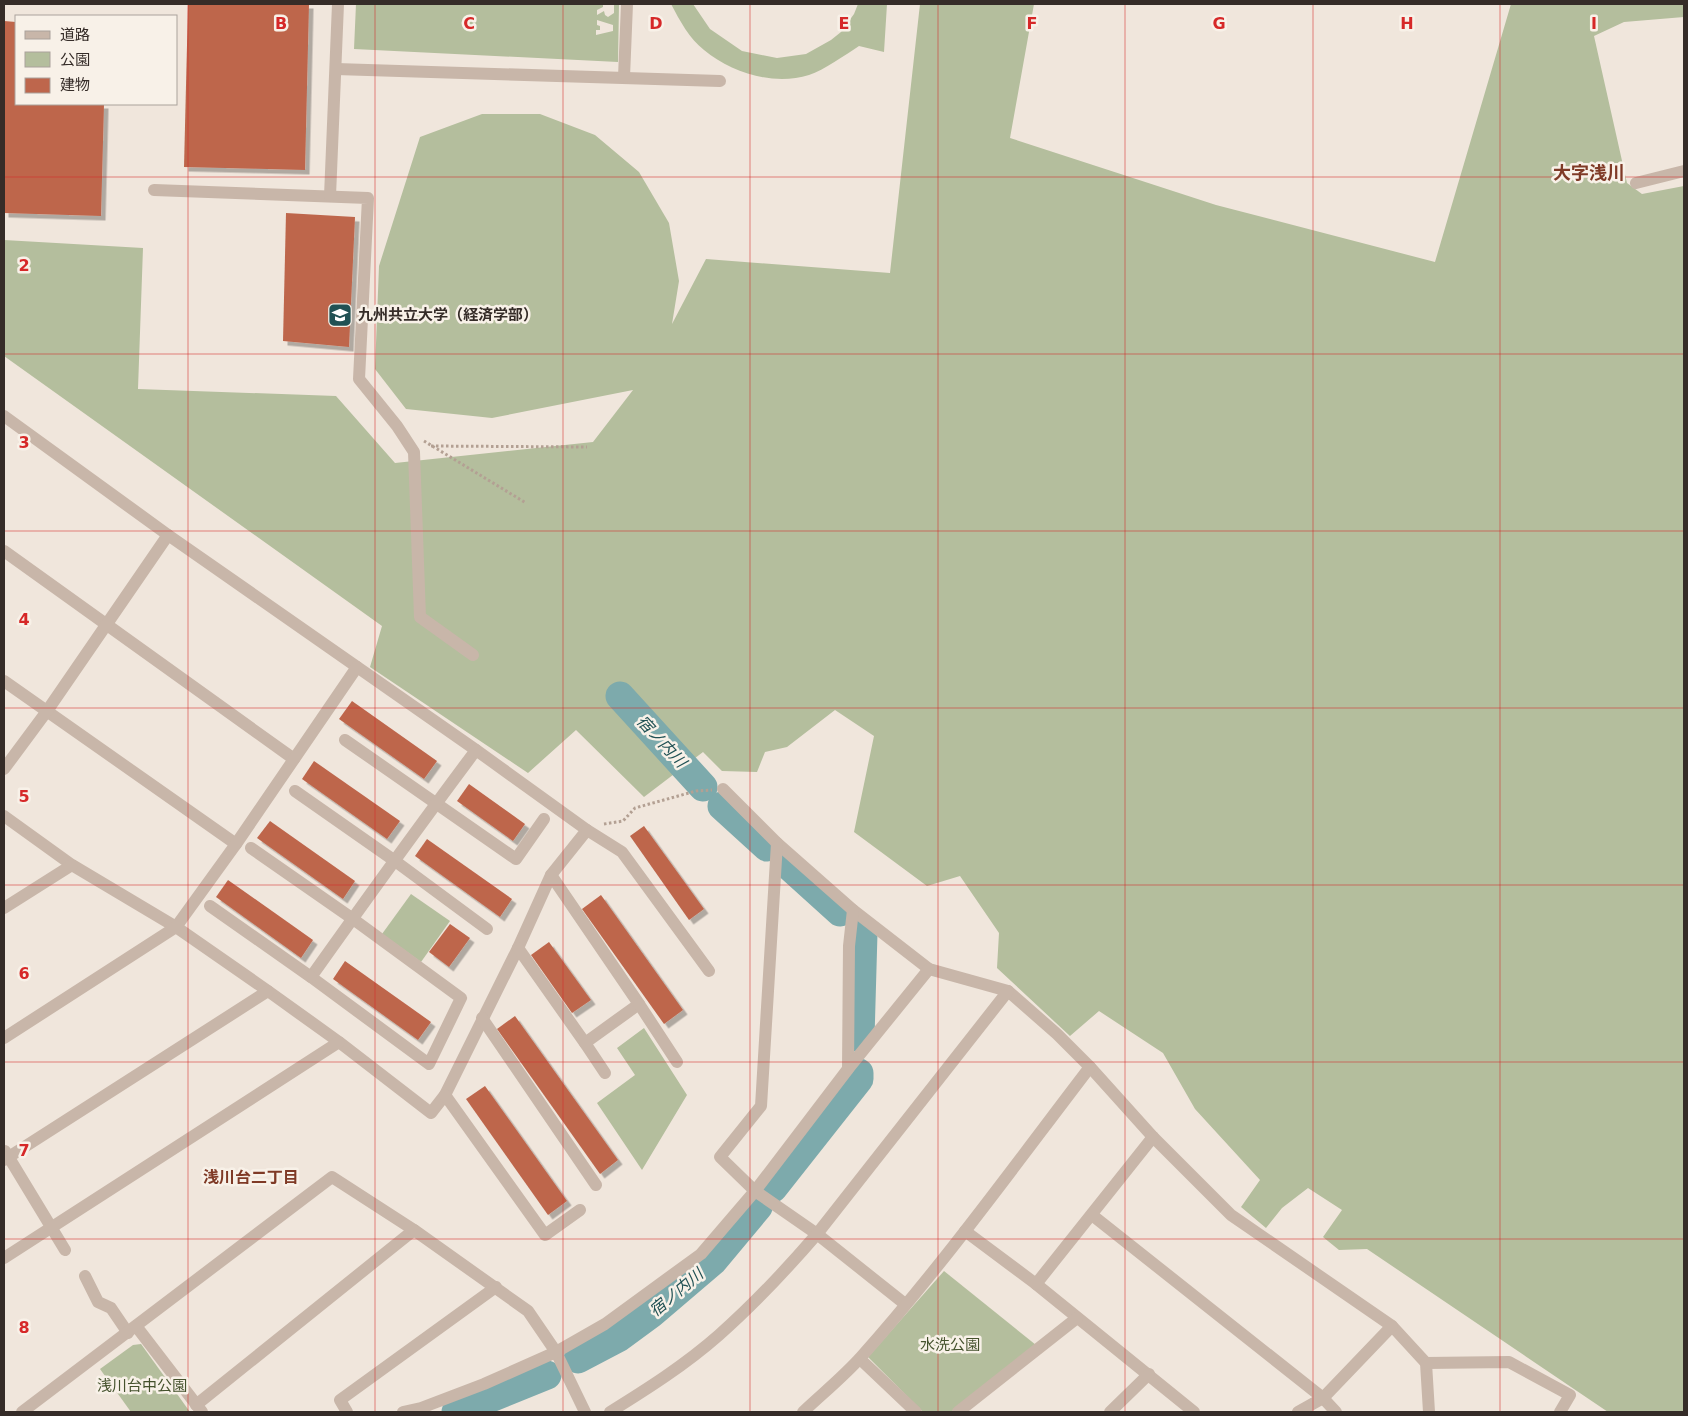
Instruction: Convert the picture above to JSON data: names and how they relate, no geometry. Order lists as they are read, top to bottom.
{
  "districts": ["大字浅川", "浅川台二丁目"],
  "water": ["宿ノ内川"],
  "parks": ["水洗公園", "浅川台中公園"],
  "places": {
    "school or university": ["九州共立大学（経済学部）"]
  },
  "legend": ["道路", "公園", "建物"],
  "grid": {
    "columns": [
      "B",
      "C",
      "D",
      "E",
      "F",
      "G",
      "H",
      "I"
    ],
    "rows": [
      "2",
      "3",
      "4",
      "5",
      "6",
      "7",
      "8"
    ]
  }
}
